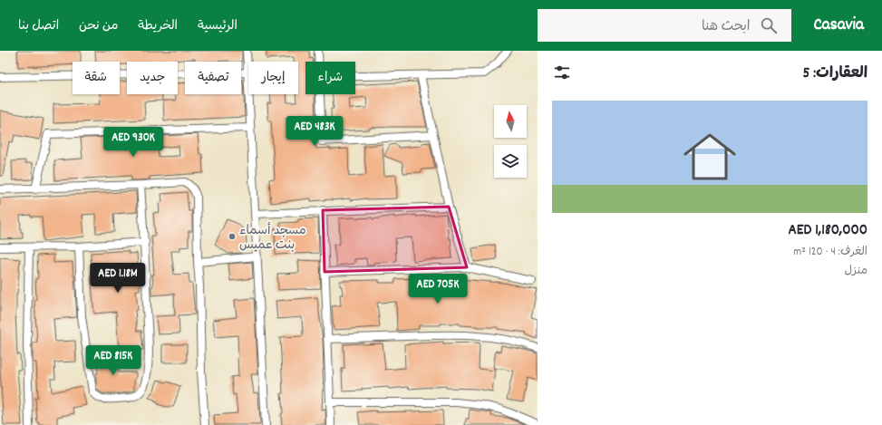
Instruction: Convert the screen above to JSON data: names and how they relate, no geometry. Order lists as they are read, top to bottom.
{
  "places": ["مسجد أسماء بنت عميس"],
  "north": "top",
  "page": {
    "header": "Casavia",
    "search": "ابحث هنا",
    "nav": [
      "الرئيسية",
      "الخريطة",
      "من نحن",
      "اتصل بنا"
    ],
    "heading": "العقارات: 5",
    "chip": [
      "شراء",
      "إيجار",
      "تصفية",
      "جديد",
      "شقة"
    ],
    "list": [
      {
        "name": "AED 1,180,000",
        "note": "الغرف: 4 · 120 m² · منزل"
      }
    ],
    "price": [
      "AED 483K",
      "AED 930K",
      "AED 1.18M",
      "AED 705K",
      "AED 815K"
    ]
  }
}
